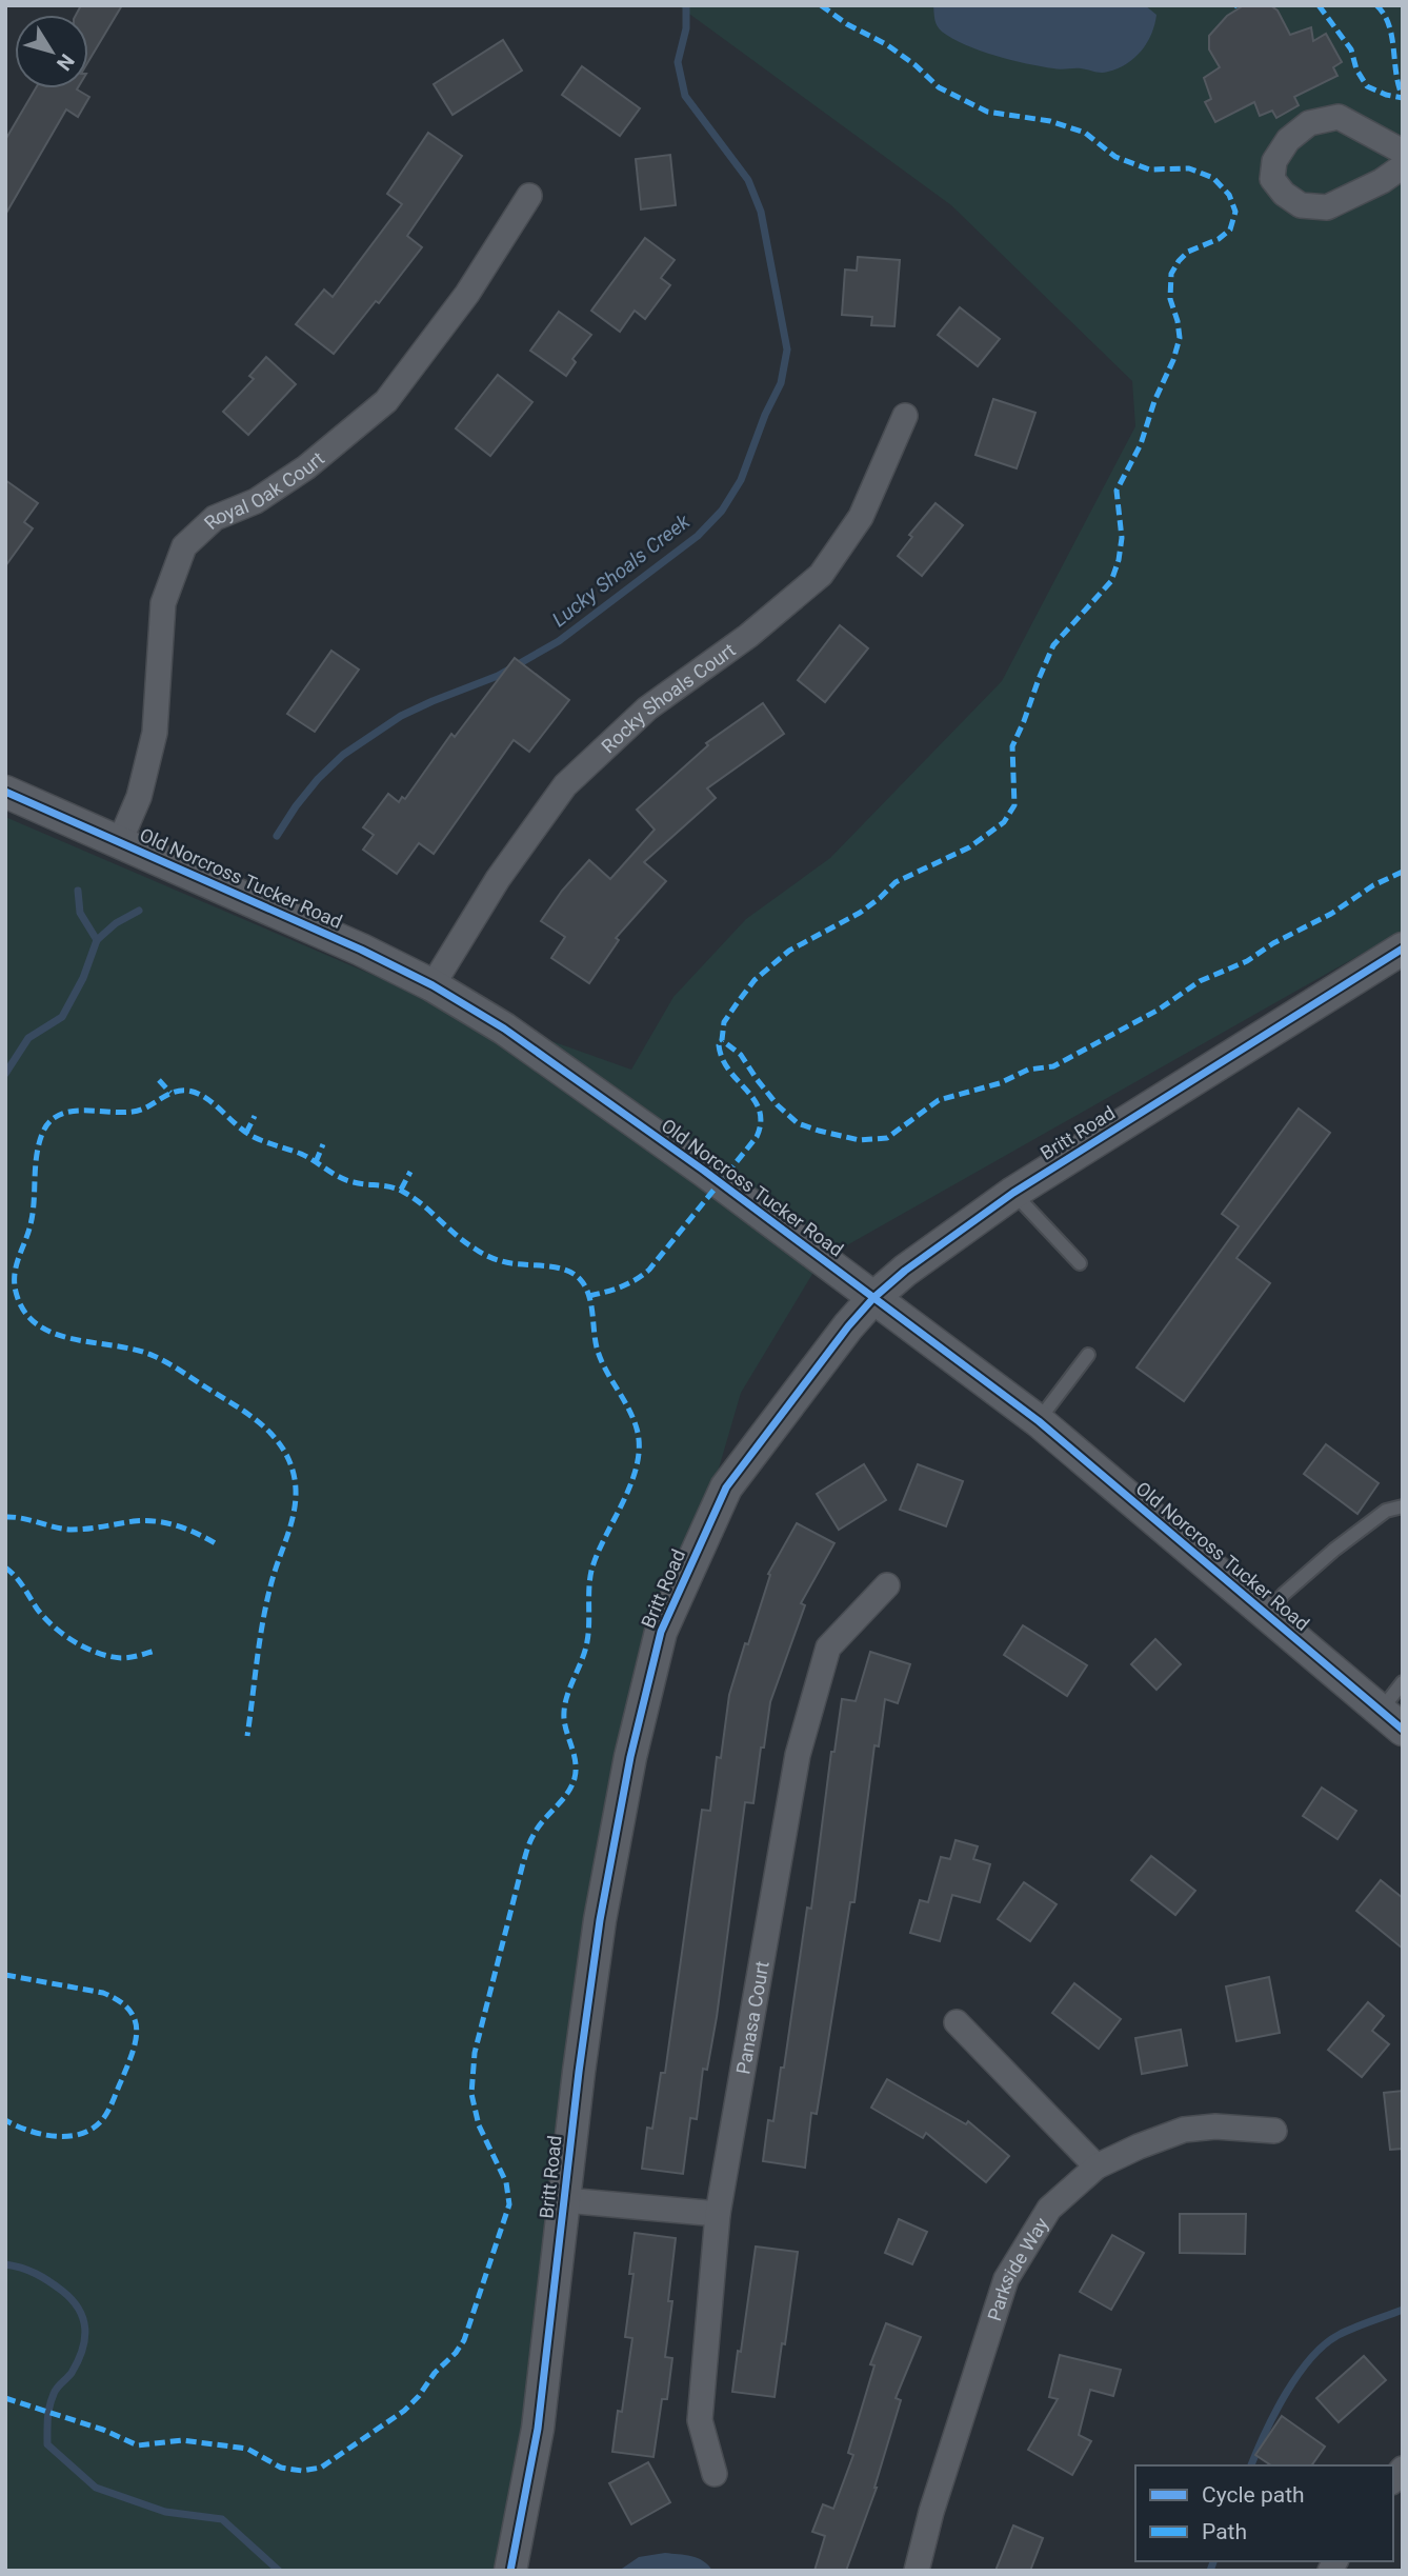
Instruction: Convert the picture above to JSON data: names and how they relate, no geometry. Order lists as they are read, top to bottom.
{
  "streets": {
    "street": [
      "Royal Oak Court",
      "Rocky Shoals Court",
      "Old Norcross Tucker Road",
      "Britt Road",
      "Panasa Court",
      "Parkside Way"
    ]
  },
  "crossings": [
    ["Royal Oak Court", "Old Norcross Tucker Road"],
    ["Rocky Shoals Court", "Old Norcross Tucker Road"],
    ["Old Norcross Tucker Road", "Britt Road"]
  ],
  "water": ["Lucky Shoals Creek"],
  "legend": ["Cycle path", "Path"],
  "north": "bottom right"
}
